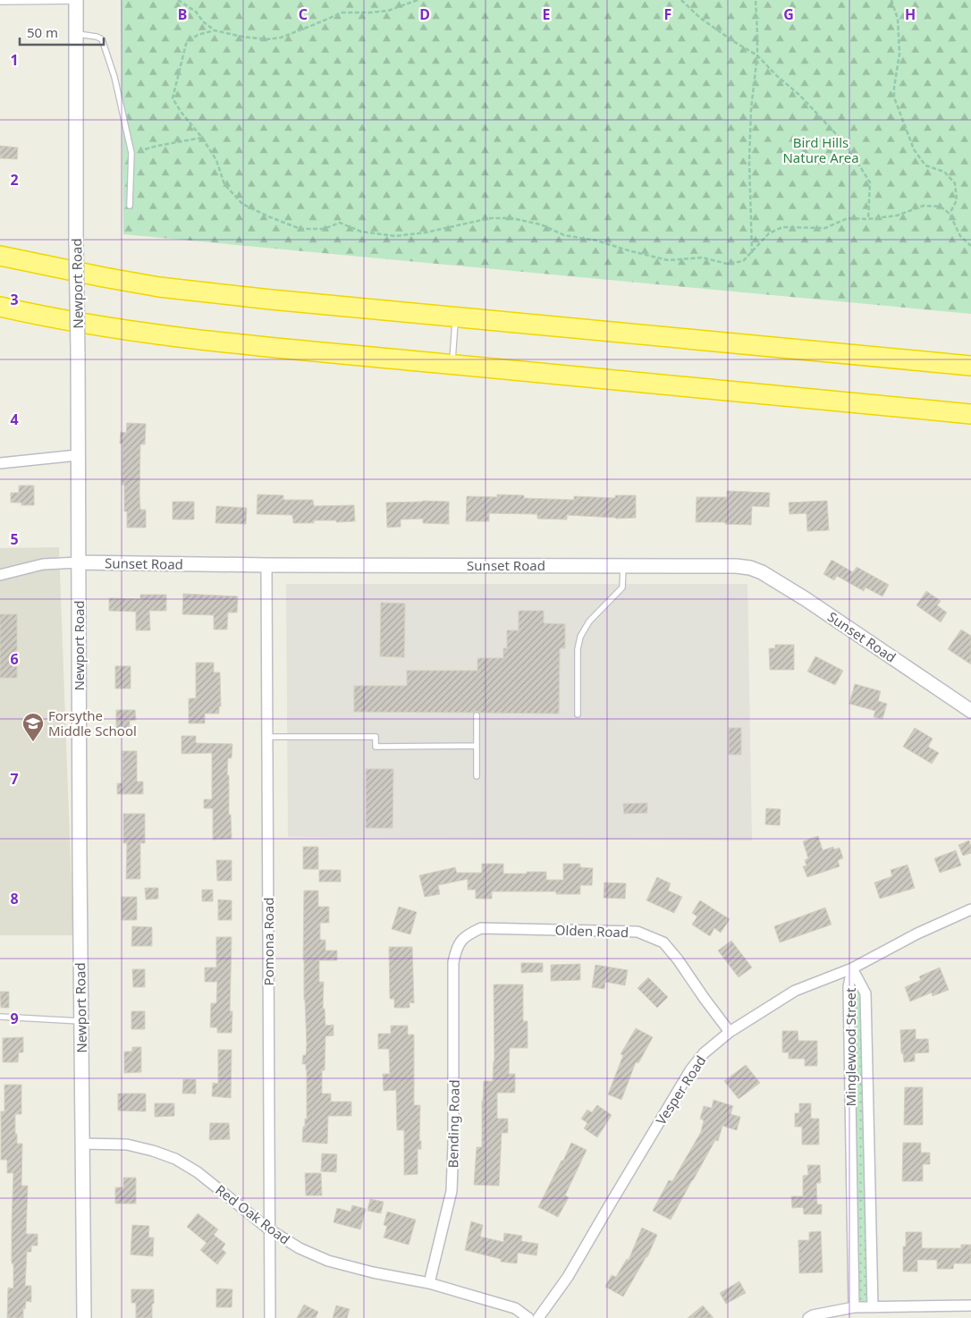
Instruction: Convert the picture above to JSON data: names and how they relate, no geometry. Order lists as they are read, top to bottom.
{
  "streets": {
    "street": [
      "Newport Road",
      "Sunset Road",
      "Olden Road",
      "Pomona Road",
      "Minglewood Street",
      "Vesper Road",
      "Bending Road",
      "Red Oak Road"
    ]
  },
  "crossings": [
    ["Newport Road", "Sunset Road"],
    ["Newport Road", "Red Oak Road"],
    ["Sunset Road", "Pomona Road"],
    ["Olden Road", "Vesper Road"],
    ["Olden Road", "Bending Road"],
    ["Pomona Road", "Red Oak Road"],
    ["Minglewood Street", "Vesper Road"],
    ["Bending Road", "Red Oak Road"]
  ],
  "parks": ["Bird Hills Nature Area"],
  "places": {
    "school or university": ["Forsythe Middle School"]
  },
  "scale_bar": "50 m",
  "grid": {
    "columns": [
      "B",
      "C",
      "D",
      "E",
      "F",
      "G",
      "H"
    ],
    "rows": [
      "1",
      "2",
      "3",
      "4",
      "5",
      "6",
      "7",
      "8",
      "9"
    ]
  }
}
